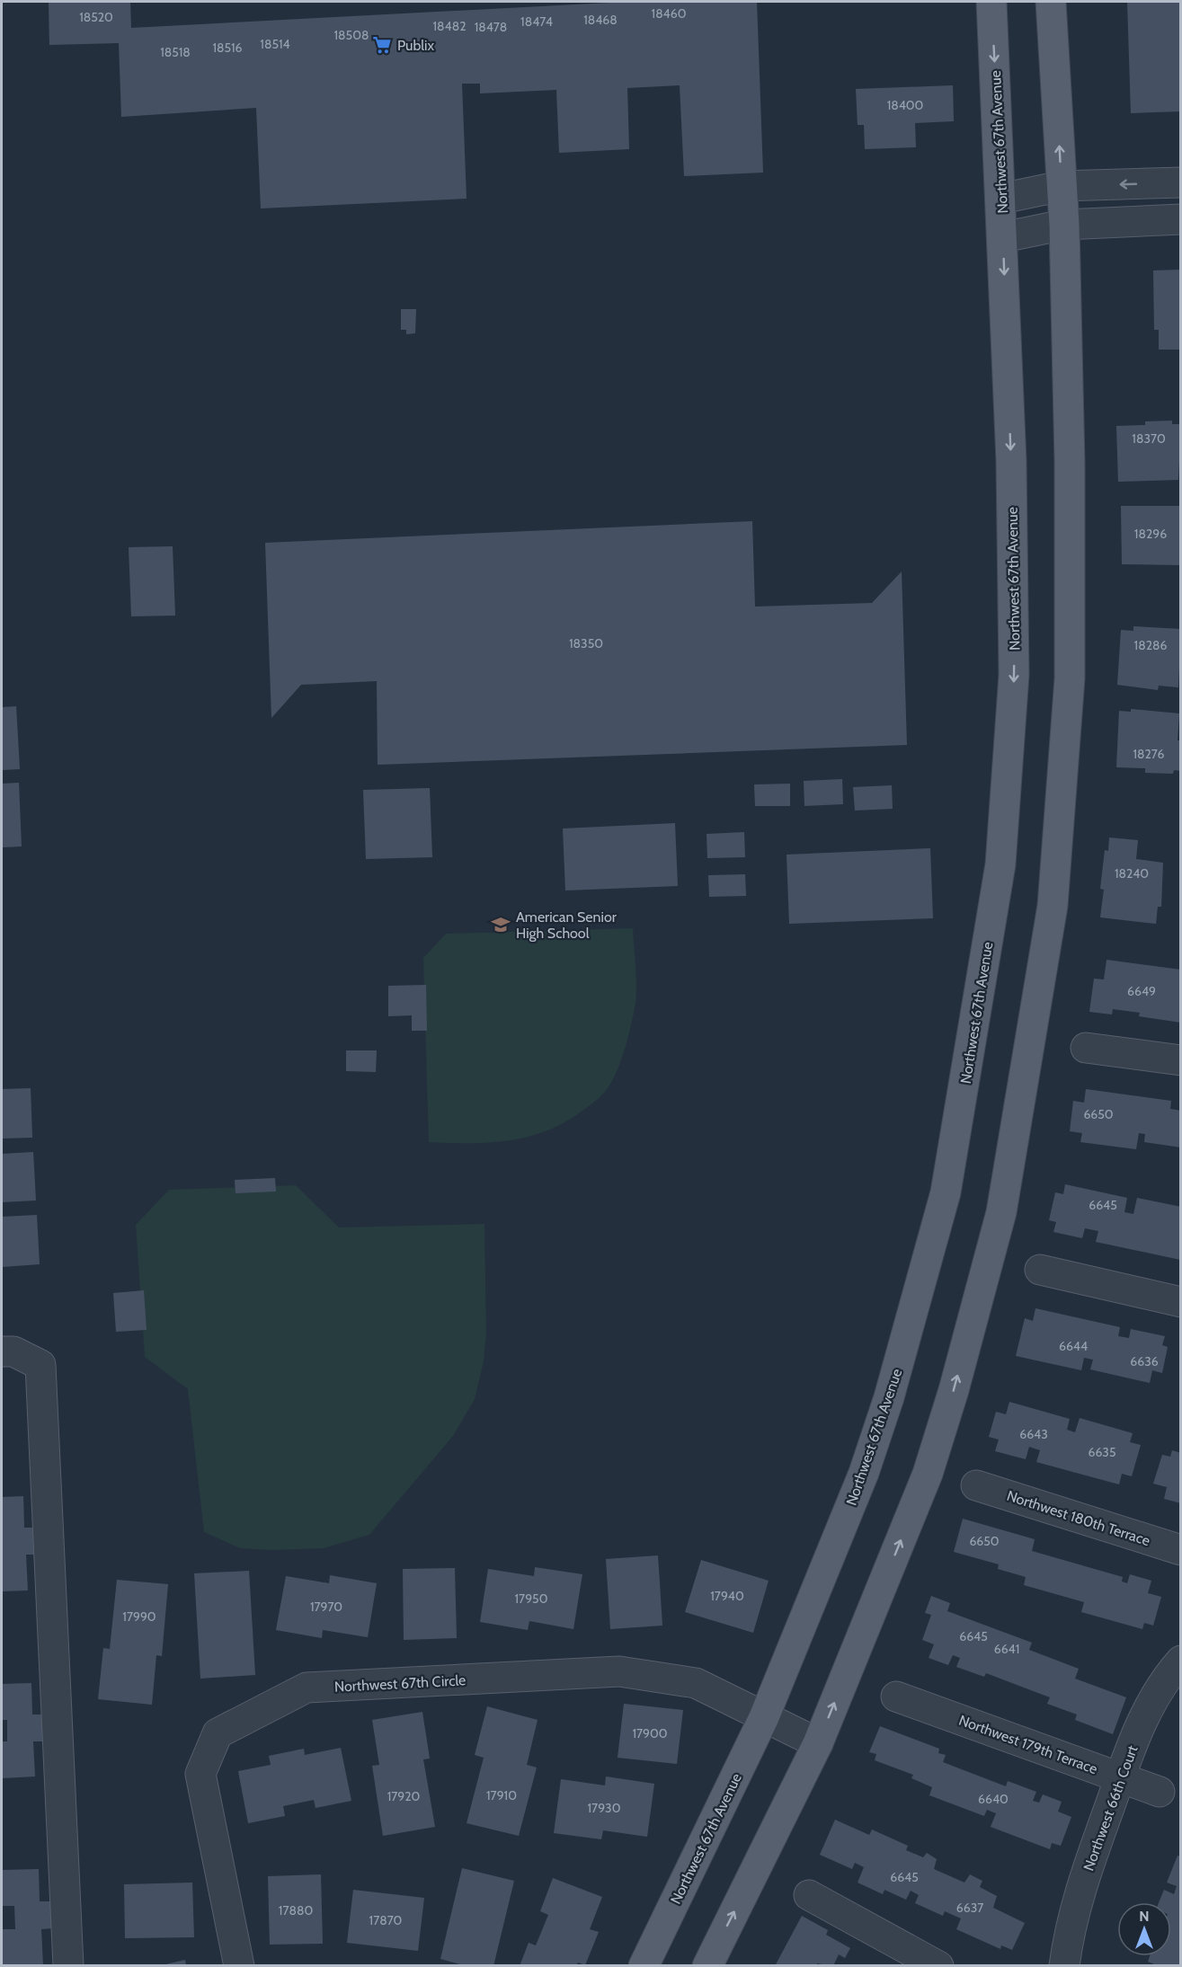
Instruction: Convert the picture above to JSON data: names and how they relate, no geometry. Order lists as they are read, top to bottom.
{
  "streets": {
    "main road": ["Northwest 67th Avenue"],
    "street": [
      "Northwest 180th Terrace",
      "Northwest 67th Circle",
      "Northwest 179th Terrace",
      "Northwest 66th Court"
    ]
  },
  "crossings": [
    ["Northwest 67th Avenue", "Northwest 67th Circle"],
    ["Northwest 179th Terrace", "Northwest 66th Court"]
  ],
  "places": {
    "supermarket": ["Publix"],
    "school or university": ["American Senior High School"]
  },
  "house_numbers": [
    "18460",
    "18520",
    "18468",
    "18474",
    "18482",
    "18478",
    "18508",
    "18514",
    "18516",
    "18518",
    "18400",
    "18370",
    "18296",
    "18350",
    "18286",
    "18276",
    "18240",
    "6649",
    "6650",
    "6645",
    "6644",
    "6636",
    "6643",
    "6635",
    "6650",
    "17940",
    "17950",
    "17970",
    "17990",
    "6645",
    "6641",
    "17900",
    "17910",
    "17920",
    "6640",
    "17930",
    "6645",
    "6637",
    "17880",
    "17870"
  ],
  "north": "top"
}
